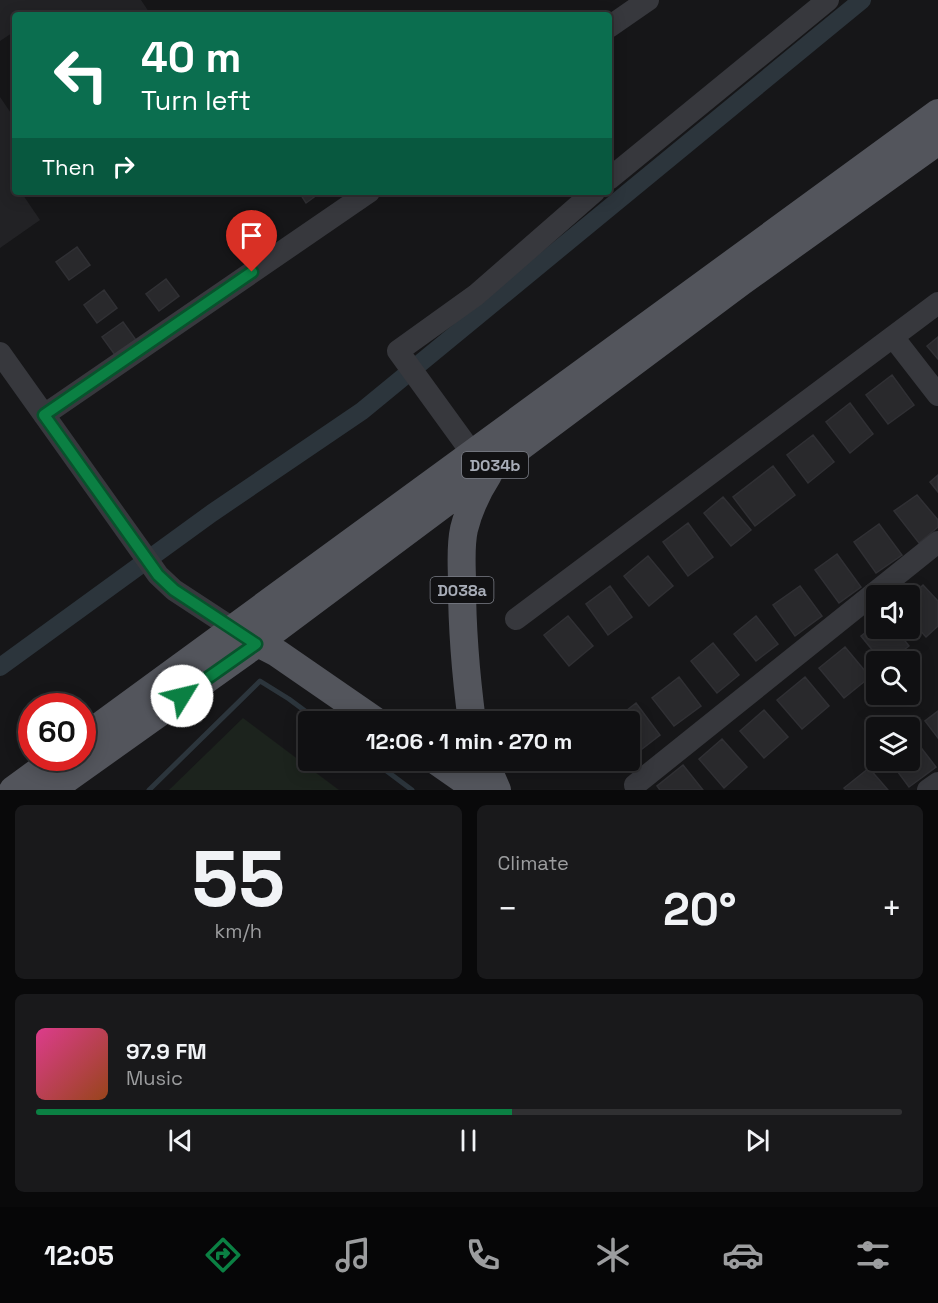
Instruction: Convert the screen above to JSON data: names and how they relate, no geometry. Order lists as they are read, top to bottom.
{
  "streets": {
    "main road": ["D034b", "D038a"]
  },
  "crossings": [
    ["D034b", "D038a"]
  ],
  "page": {
    "turn": ["40 m", "Turn left"],
    "then": "Then",
    "limit": "60",
    "trip": "12:06 · 1 min · 270 m",
    "tile": [
      ["55", "km/h"],
      "Climate"
    ],
    "heat": ["−", "20°", "+"],
    "song": ["97.9 FM", "Music"],
    "tabs": "12:05"
  }
}
